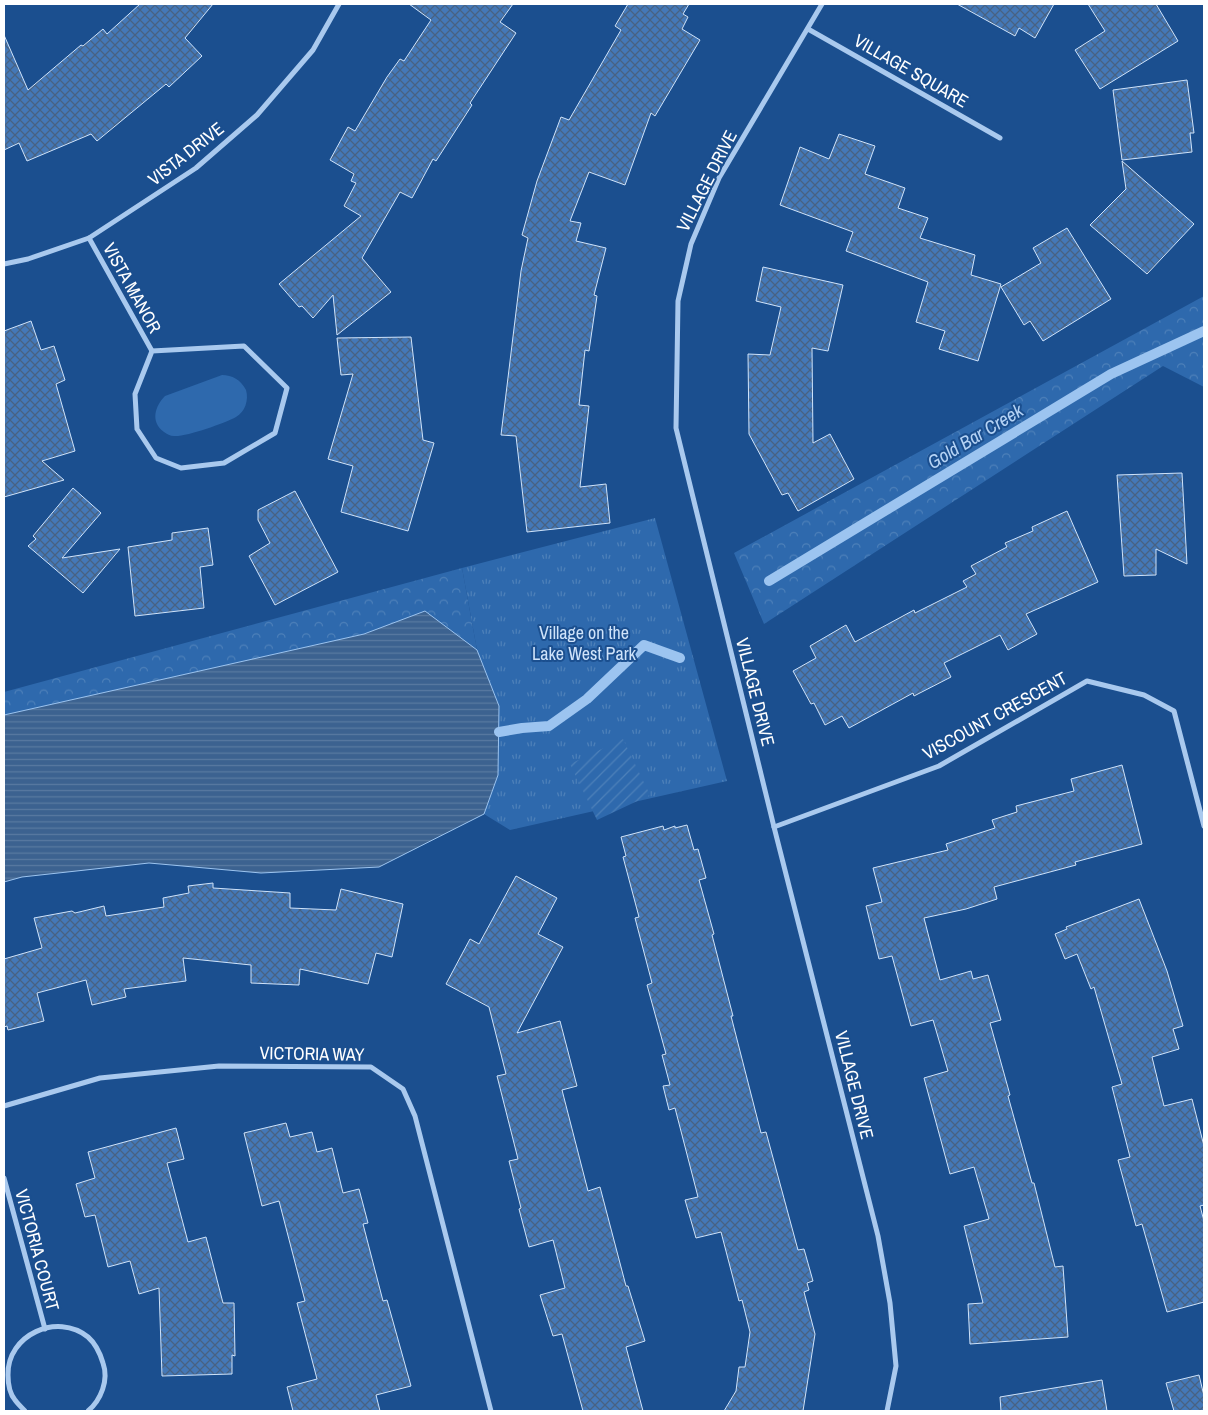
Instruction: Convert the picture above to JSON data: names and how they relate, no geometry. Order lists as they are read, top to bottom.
{
  "streets": {
    "street": [
      "VILLAGE SQUARE",
      "VISTA DRIVE",
      "VILLAGE DRIVE",
      "VISTA MANOR",
      "VISCOUNT CRESCENT",
      "VICTORIA WAY",
      "VICTORIA COURT"
    ]
  },
  "crossings": [
    ["VILLAGE SQUARE", "VILLAGE DRIVE"],
    ["VISTA DRIVE", "VISTA MANOR"],
    ["VILLAGE DRIVE", "VISCOUNT CRESCENT"]
  ],
  "water": ["Gold Bar Creek"],
  "parks": ["Village on the Lake West Park"]
}
